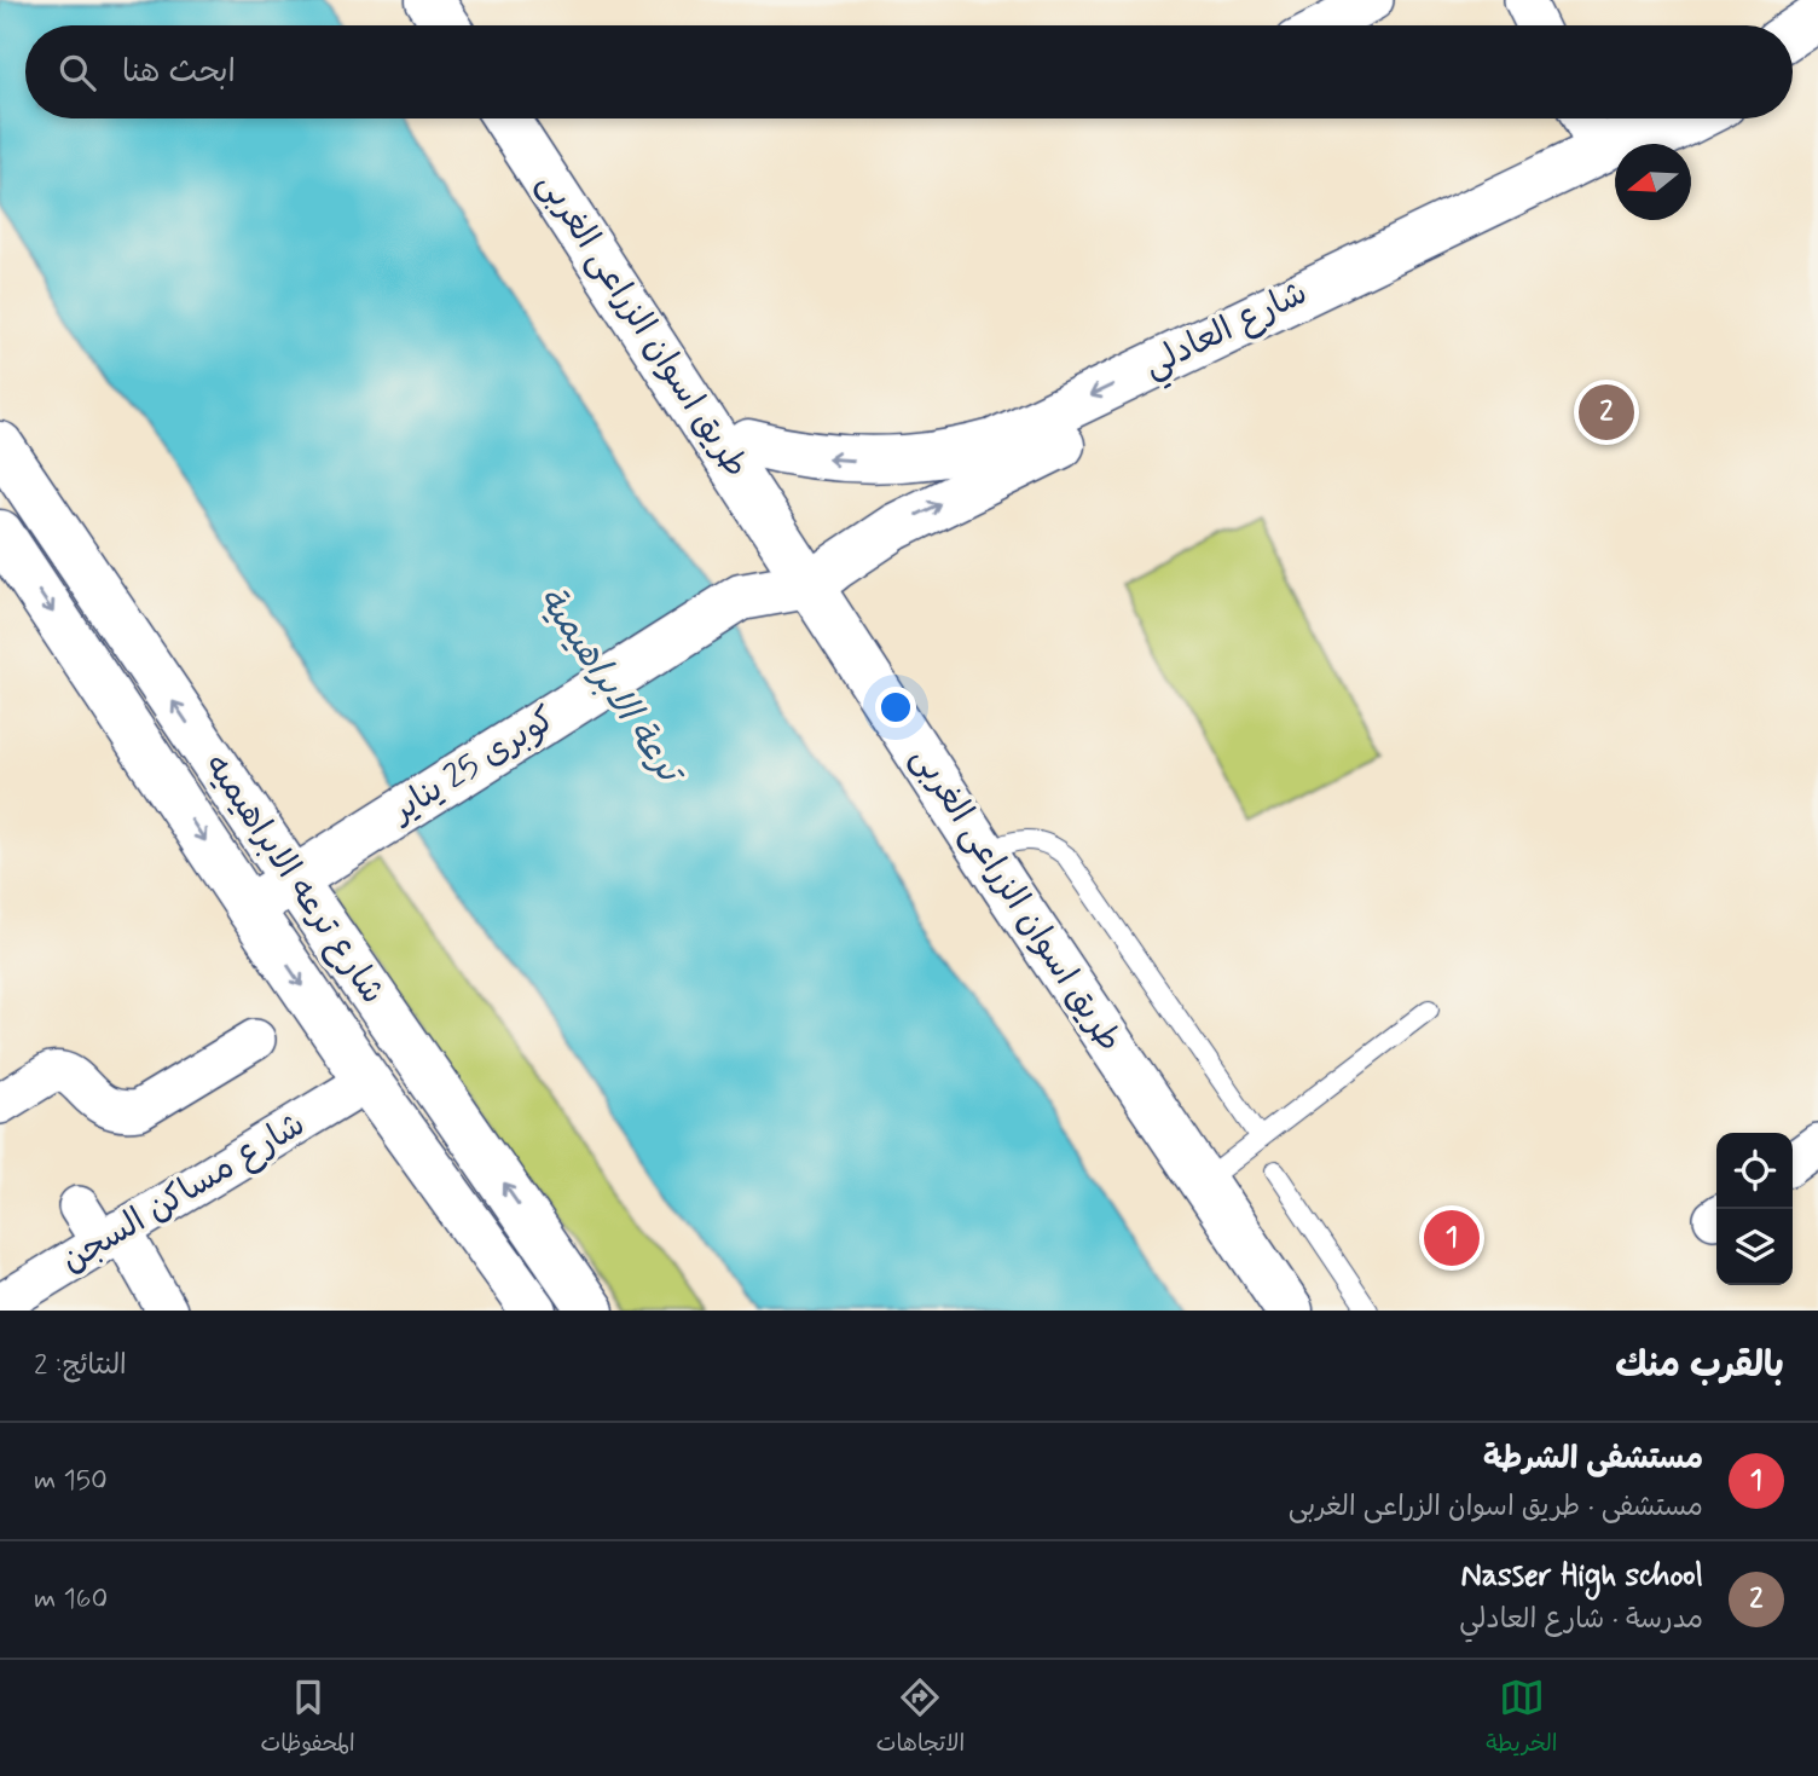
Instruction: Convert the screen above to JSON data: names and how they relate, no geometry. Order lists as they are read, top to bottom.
{
  "streets": {
    "main road": [
      "طريق اسوان الزراعى الغربى",
      "شارع العادلي",
      "كوبرى 25 يناير",
      "شارع ترعه الابراهيميه"
    ],
    "street": ["شارع مساكن السجن"]
  },
  "crossings": [
    ["طريق اسوان الزراعى الغربى", "شارع العادلي"],
    ["طريق اسوان الزراعى الغربى", "كوبرى 25 يناير"],
    ["شارع العادلي", "كوبرى 25 يناير"],
    ["كوبرى 25 يناير", "شارع ترعه الابراهيميه"],
    ["شارع ترعه الابراهيميه", "شارع مساكن السجن"]
  ],
  "water": ["ترعة الابراهيمية"],
  "north": "left",
  "page": {
    "search": "ابحث هنا",
    "pins": ["2", "1"],
    "heading": ["بالقرب منك", "النتائج: 2"],
    "list": [
      {
        "mark": "1",
        "name": "مستشفى الشرطة",
        "note": "مستشفى · طريق اسوان الزراعى الغربى",
        "value": "150 m"
      },
      {
        "mark": "2",
        "name": "Nasser High school",
        "note": "مدرسة · شارع العادلي",
        "value": "160 m"
      }
    ],
    "nav": ["الخريطة", "الاتجاهات", "المحفوظات"]
  }
}
